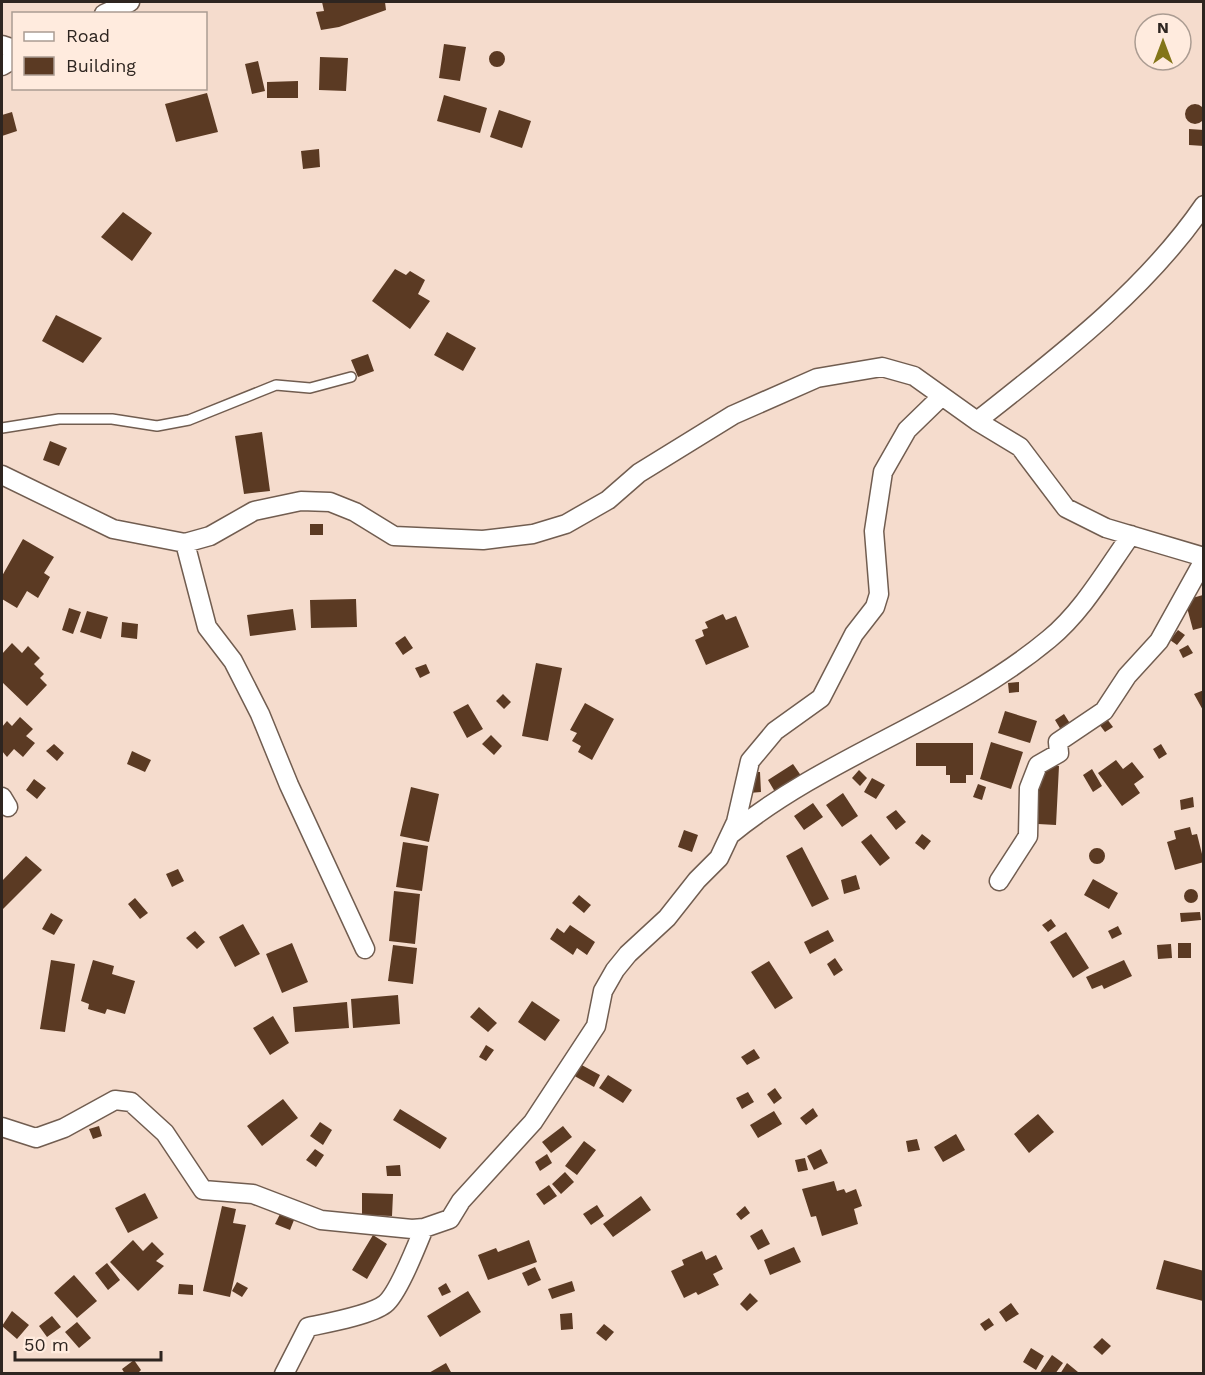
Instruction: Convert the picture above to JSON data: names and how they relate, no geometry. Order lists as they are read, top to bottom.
{
  "legend": ["Road", "Building"],
  "scale_bar": "50 m",
  "north": "top"
}
